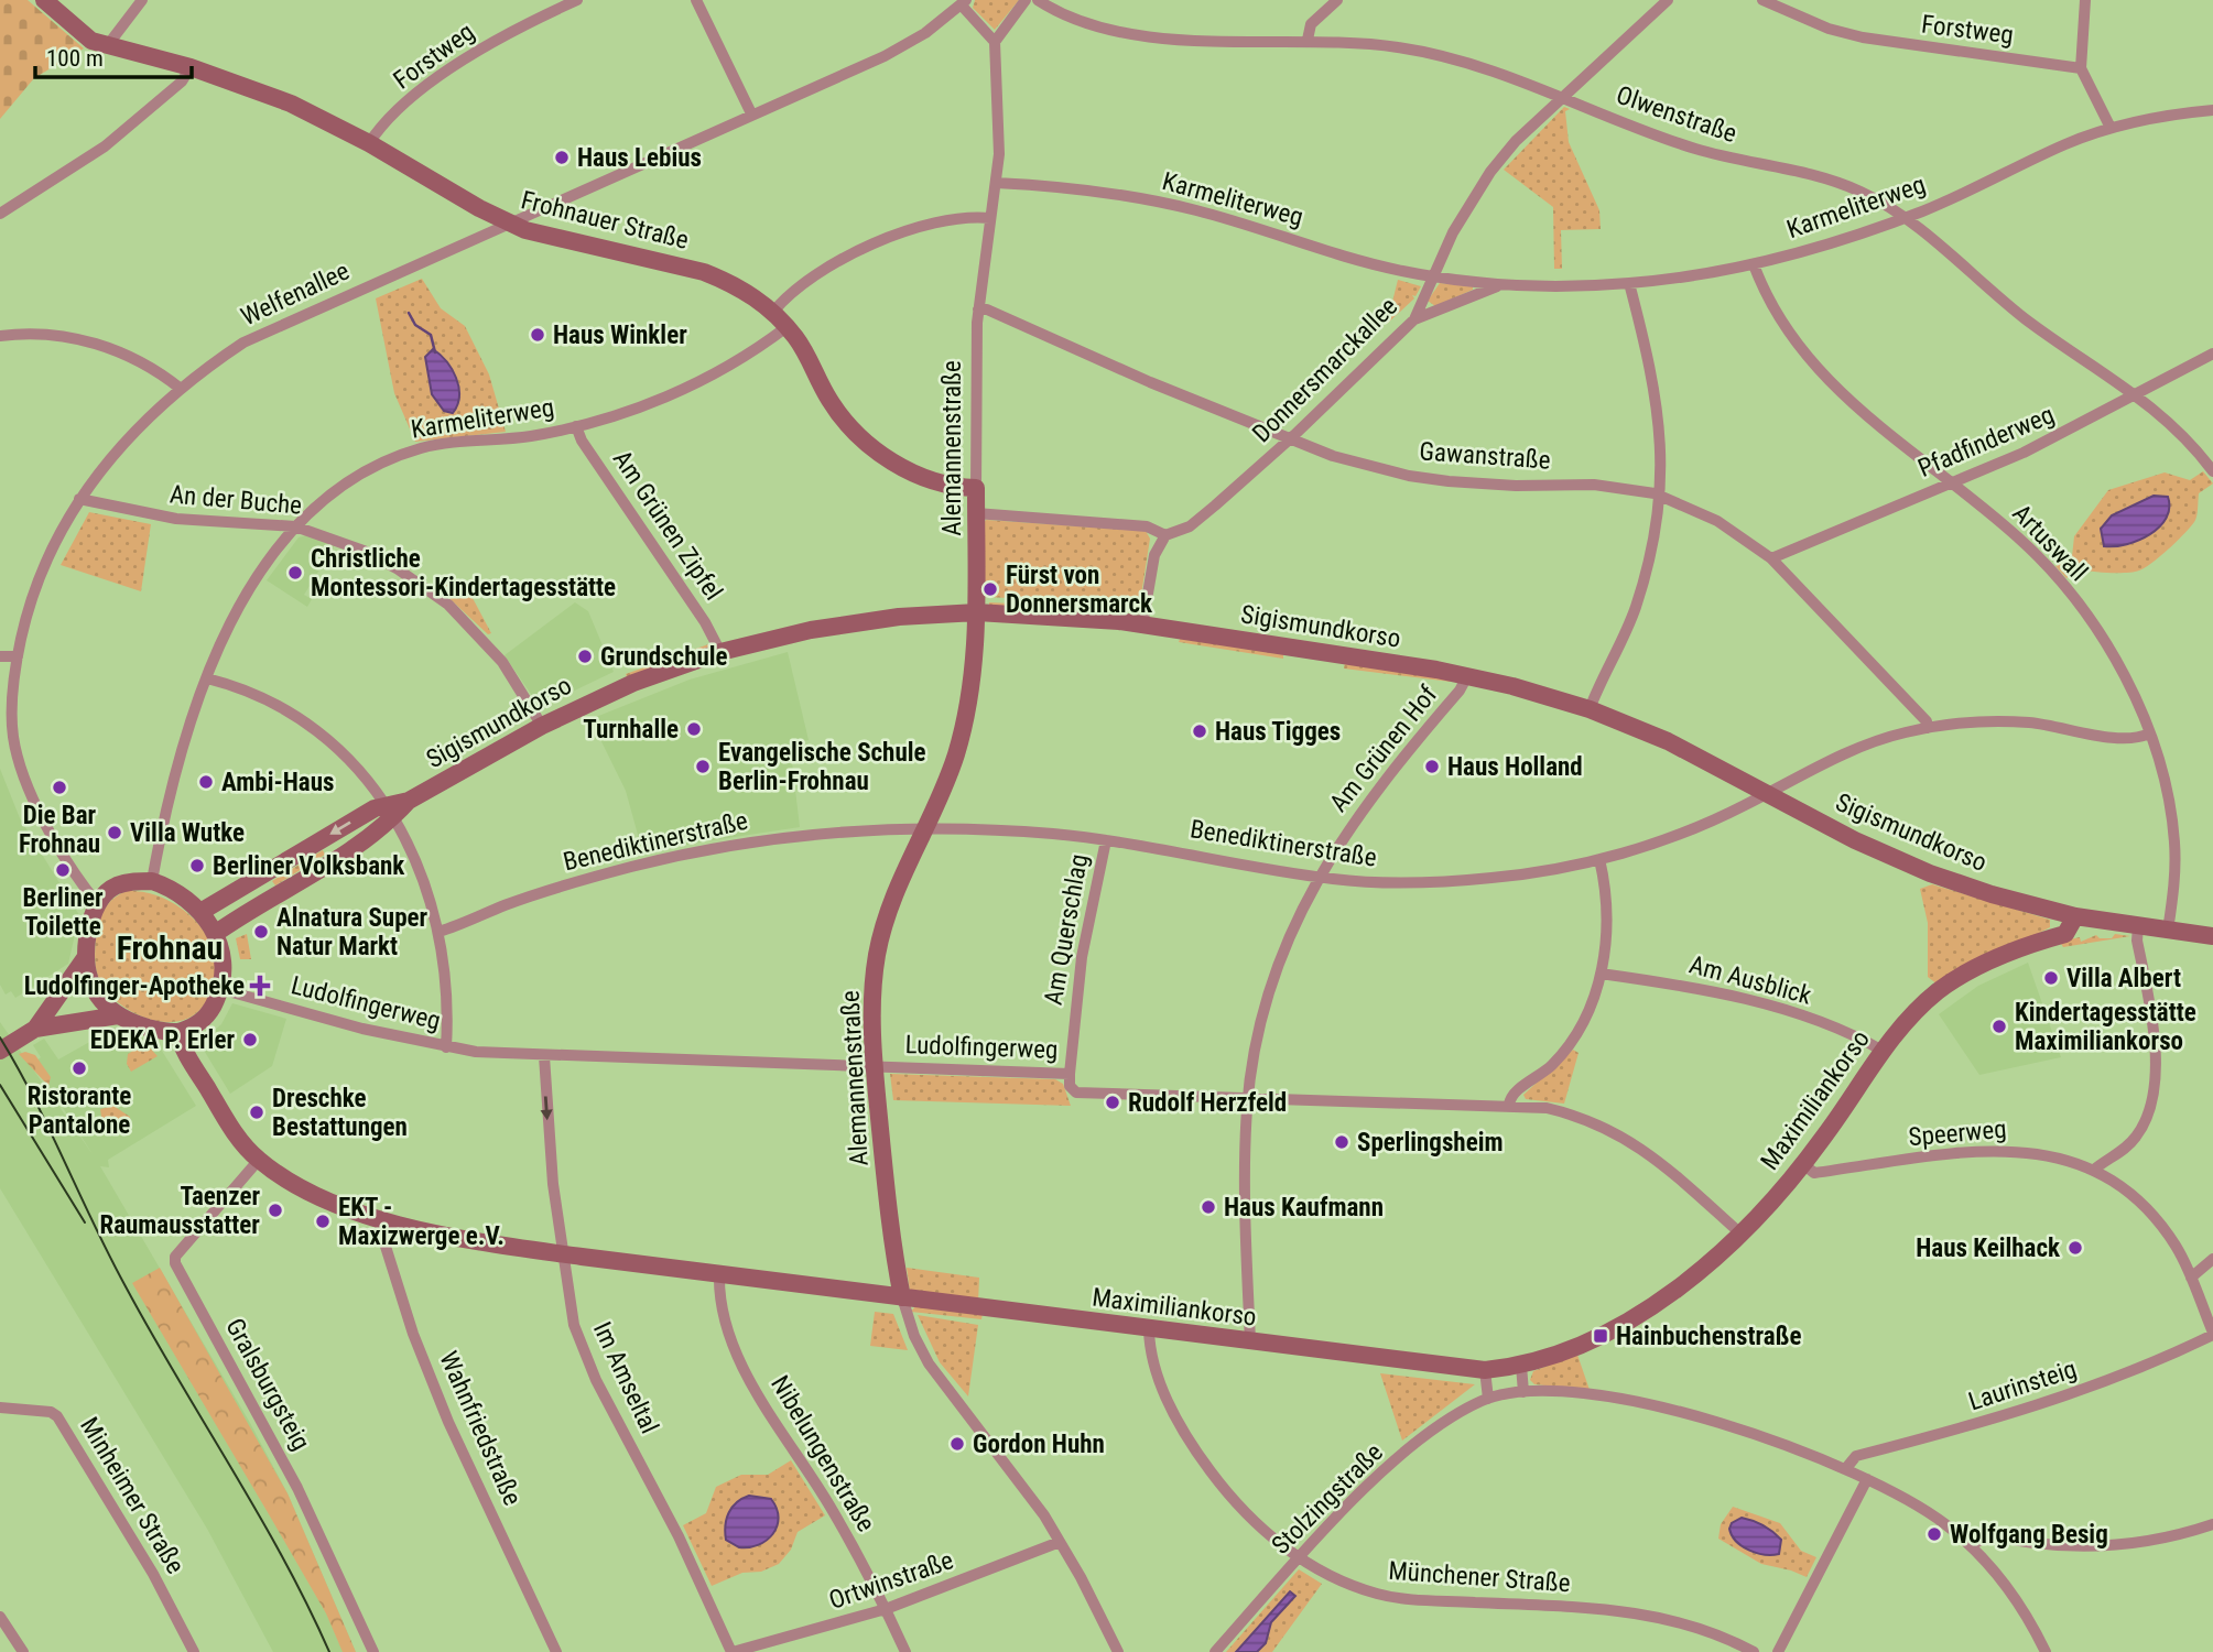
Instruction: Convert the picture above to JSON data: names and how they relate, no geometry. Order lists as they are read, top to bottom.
{
  "streets": {
    "street": [
      "Forstweg",
      "Olwenstraße",
      "Karmeliterweg",
      "Frohnauer Straße",
      "Welfenallee",
      "Donnersmarckallee",
      "Pfadfinderweg",
      "Alemannenstraße",
      "Gawanstraße",
      "An der Buche",
      "Am Grünen Zipfel",
      "Artuswall",
      "Sigismundkorso",
      "Am Grünen Hof",
      "Benediktinerstraße",
      "Am Querschlag",
      "Am Ausblick",
      "Ludolfingerweg",
      "Maximiliankorso",
      "Speerweg",
      "Im Amseltal",
      "Gralsburgsteig",
      "Laurinsteig",
      "Wahnfriedstraße",
      "Nibelungenstraße",
      "Minheimer Straße",
      "Stolzingstraße",
      "Münchener Straße",
      "Ortwinstraße"
    ]
  },
  "crossings": [
    ["Forstweg", "Frohnauer Straße"],
    ["Olwenstraße", "Karmeliterweg"],
    ["Olwenstraße", "Donnersmarckallee"],
    ["Olwenstraße", "Pfadfinderweg"],
    ["Karmeliterweg", "Frohnauer Straße"],
    ["Karmeliterweg", "Welfenallee"],
    ["Karmeliterweg", "Donnersmarckallee"],
    ["Karmeliterweg", "Alemannenstraße"],
    ["Karmeliterweg", "An der Buche"],
    ["Karmeliterweg", "Am Grünen Zipfel"],
    ["Karmeliterweg", "Artuswall"],
    ["Karmeliterweg", "Sigismundkorso"],
    ["Karmeliterweg", "Ludolfingerweg"],
    ["Karmeliterweg", "Maximiliankorso"],
    ["Frohnauer Straße", "Welfenallee"],
    ["Frohnauer Straße", "Alemannenstraße"],
    ["Welfenallee", "An der Buche"],
    ["Welfenallee", "Sigismundkorso"],
    ["Welfenallee", "Ludolfingerweg"],
    ["Welfenallee", "Maximiliankorso"],
    ["Donnersmarckallee", "Gawanstraße"],
    ["Pfadfinderweg", "Gawanstraße"],
    ["Pfadfinderweg", "Artuswall"],
    ["Alemannenstraße", "Gawanstraße"],
    ["Alemannenstraße", "Sigismundkorso"],
    ["Alemannenstraße", "Benediktinerstraße"],
    ["Alemannenstraße", "Ludolfingerweg"],
    ["Alemannenstraße", "Maximiliankorso"],
    ["Alemannenstraße", "Ortwinstraße"],
    ["Gawanstraße", "Benediktinerstraße"],
    ["An der Buche", "Sigismundkorso"],
    ["Am Grünen Zipfel", "Sigismundkorso"],
    ["Artuswall", "Sigismundkorso"],
    ["Artuswall", "Benediktinerstraße"],
    ["Sigismundkorso", "Am Grünen Hof"],
    ["Sigismundkorso", "Benediktinerstraße"],
    ["Sigismundkorso", "Ludolfingerweg"],
    ["Sigismundkorso", "Maximiliankorso"],
    ["Am Grünen Hof", "Benediktinerstraße"],
    ["Am Grünen Hof", "Ludolfingerweg"],
    ["Am Grünen Hof", "Maximiliankorso"],
    ["Benediktinerstraße", "Am Querschlag"],
    ["Am Querschlag", "Ludolfingerweg"],
    ["Am Ausblick", "Maximiliankorso"],
    ["Ludolfingerweg", "Maximiliankorso"],
    ["Ludolfingerweg", "Im Amseltal"],
    ["Maximiliankorso", "Speerweg"],
    ["Maximiliankorso", "Im Amseltal"],
    ["Maximiliankorso", "Gralsburgsteig"],
    ["Maximiliankorso", "Wahnfriedstraße"],
    ["Maximiliankorso", "Nibelungenstraße"],
    ["Maximiliankorso", "Münchener Straße"],
    ["Speerweg", "Laurinsteig"],
    ["Im Amseltal", "Ortwinstraße"],
    ["Nibelungenstraße", "Ortwinstraße"],
    ["Stolzingstraße", "Münchener Straße"]
  ],
  "districts": ["Frohnau"],
  "places": {
    "other": [
      "Haus Lebius",
      "Haus Winkler",
      "Christliche Montessori-Kindertagesstätte",
      "Fürst von Donnersmarck",
      "Grundschule",
      "Turnhalle",
      "Haus Tigges",
      "Evangelische Schule Berlin-Frohnau",
      "Haus Holland",
      "Ambi-Haus",
      "Die Bar Frohnau",
      "Villa Wutke",
      "Berliner Volksbank",
      "Berliner Toilette",
      "Alnatura Super Natur Markt",
      "Villa Albert",
      "Kindertagesstätte Maximiliankorso",
      "EDEKA P. Erler",
      "Ristorante Pantalone",
      "Rudolf Herzfeld",
      "Dreschke Bestattungen",
      "Sperlingsheim",
      "Haus Kaufmann",
      "Taenzer Raumausstatter",
      "EKT - Maxizwerge e.V.",
      "Haus Keilhack",
      "Gordon Huhn",
      "Wolfgang Besig"
    ],
    "health": ["Ludolfinger-Apotheke"],
    "transit": ["Hainbuchenstraße"]
  },
  "scale_bar": "100 m"
}
